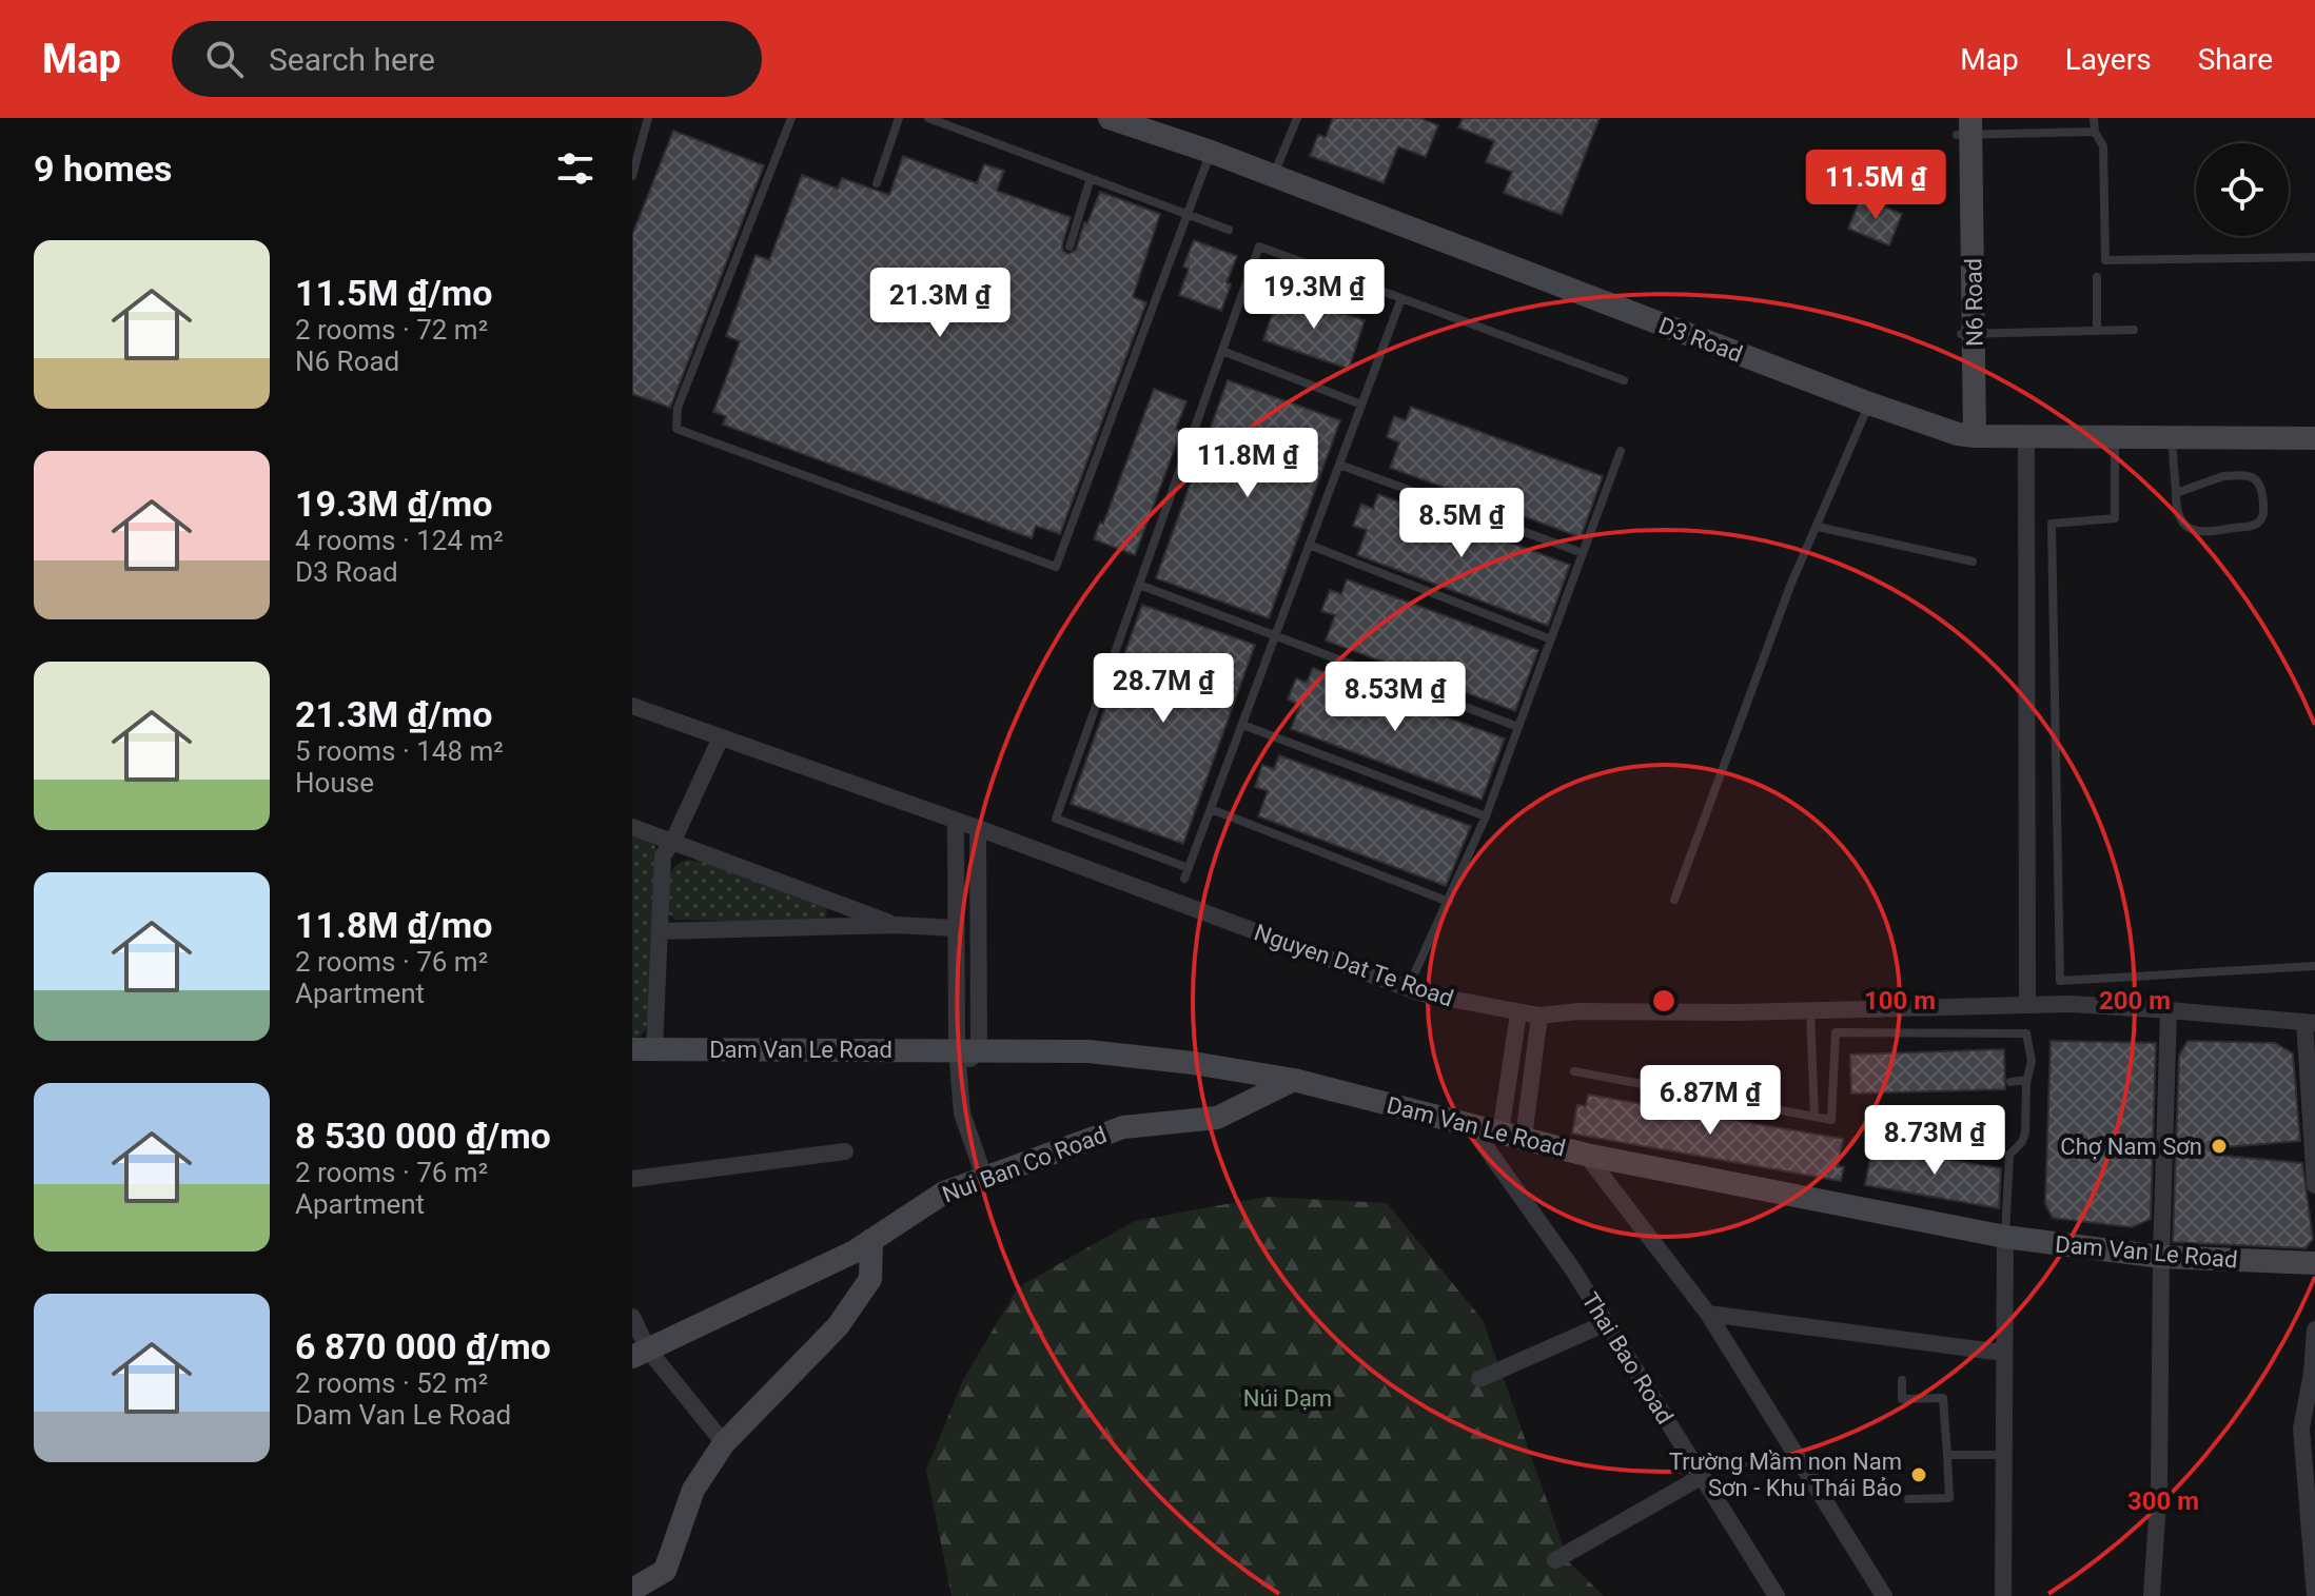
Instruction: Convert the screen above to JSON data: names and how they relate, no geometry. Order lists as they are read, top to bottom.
{
  "streets": {
    "main road": [
      "N6 Road",
      "D3 Road",
      "Dam Van Le Road",
      "Nui Ban Co Road"
    ],
    "street": ["Nguyen Dat Te Road", "Thai Bao Road"]
  },
  "crossings": [
    ["N6 Road", "D3 Road"],
    ["Dam Van Le Road", "Nui Ban Co Road"],
    ["Dam Van Le Road", "Thai Bao Road"]
  ],
  "parks": ["Núi Dạm"],
  "places": ["Chợ Nam Sơn", "Trường Mầm non Nam Sơn - Khu Thái Bảo"],
  "page": {
    "header": "Map",
    "search": "Search here",
    "nav": ["Map", "Layers", "Share"],
    "heading": "9 homes",
    "price": [
      "11.5M ₫",
      "19.3M ₫",
      "21.3M ₫",
      "11.8M ₫",
      "8.5M ₫",
      "28.7M ₫",
      "8.53M ₫",
      "6.87M ₫",
      "8.73M ₫"
    ],
    "list": [
      {
        "name": "11.5M ₫/mo",
        "note": "2 rooms · 72 m² · N6 Road"
      },
      {
        "name": "19.3M ₫/mo",
        "note": "4 rooms · 124 m² · D3 Road"
      },
      {
        "name": "21.3M ₫/mo",
        "note": "5 rooms · 148 m² · House"
      },
      {
        "name": "11.8M ₫/mo",
        "note": "2 rooms · 76 m² · Apartment"
      },
      {
        "name": "8 530 000 ₫/mo",
        "note": "2 rooms · 76 m² · Apartment"
      },
      {
        "name": "6 870 000 ₫/mo",
        "note": "2 rooms · 52 m² · Dam Van Le Road"
      }
    ]
  },
  "rings": ["100 m", "200 m", "300 m"]
}
